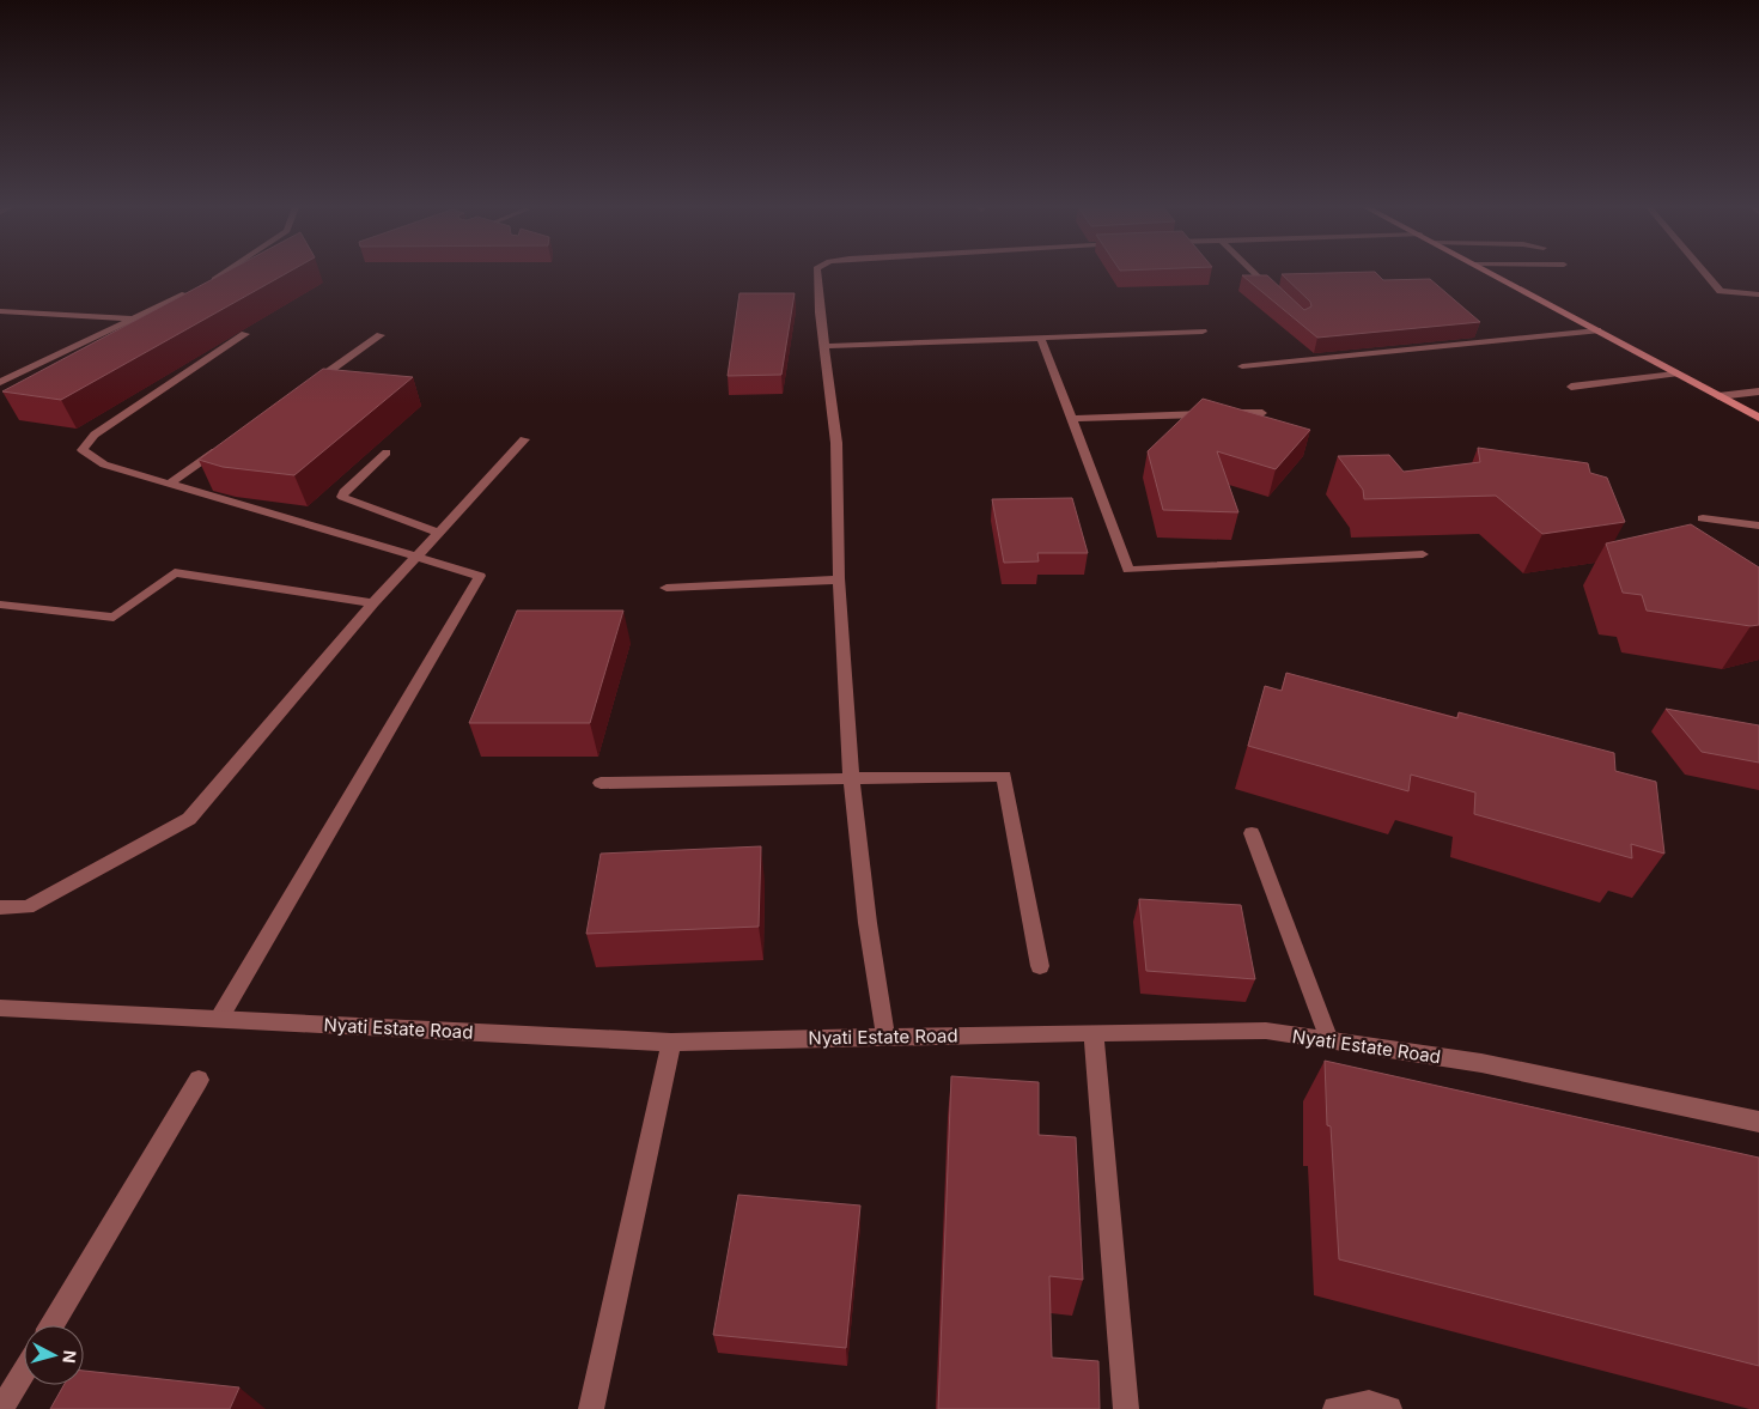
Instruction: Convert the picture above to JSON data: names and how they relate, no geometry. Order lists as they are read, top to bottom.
{
  "streets": {
    "street": ["Nyati Estate Road"]
  },
  "north": "right"
}
